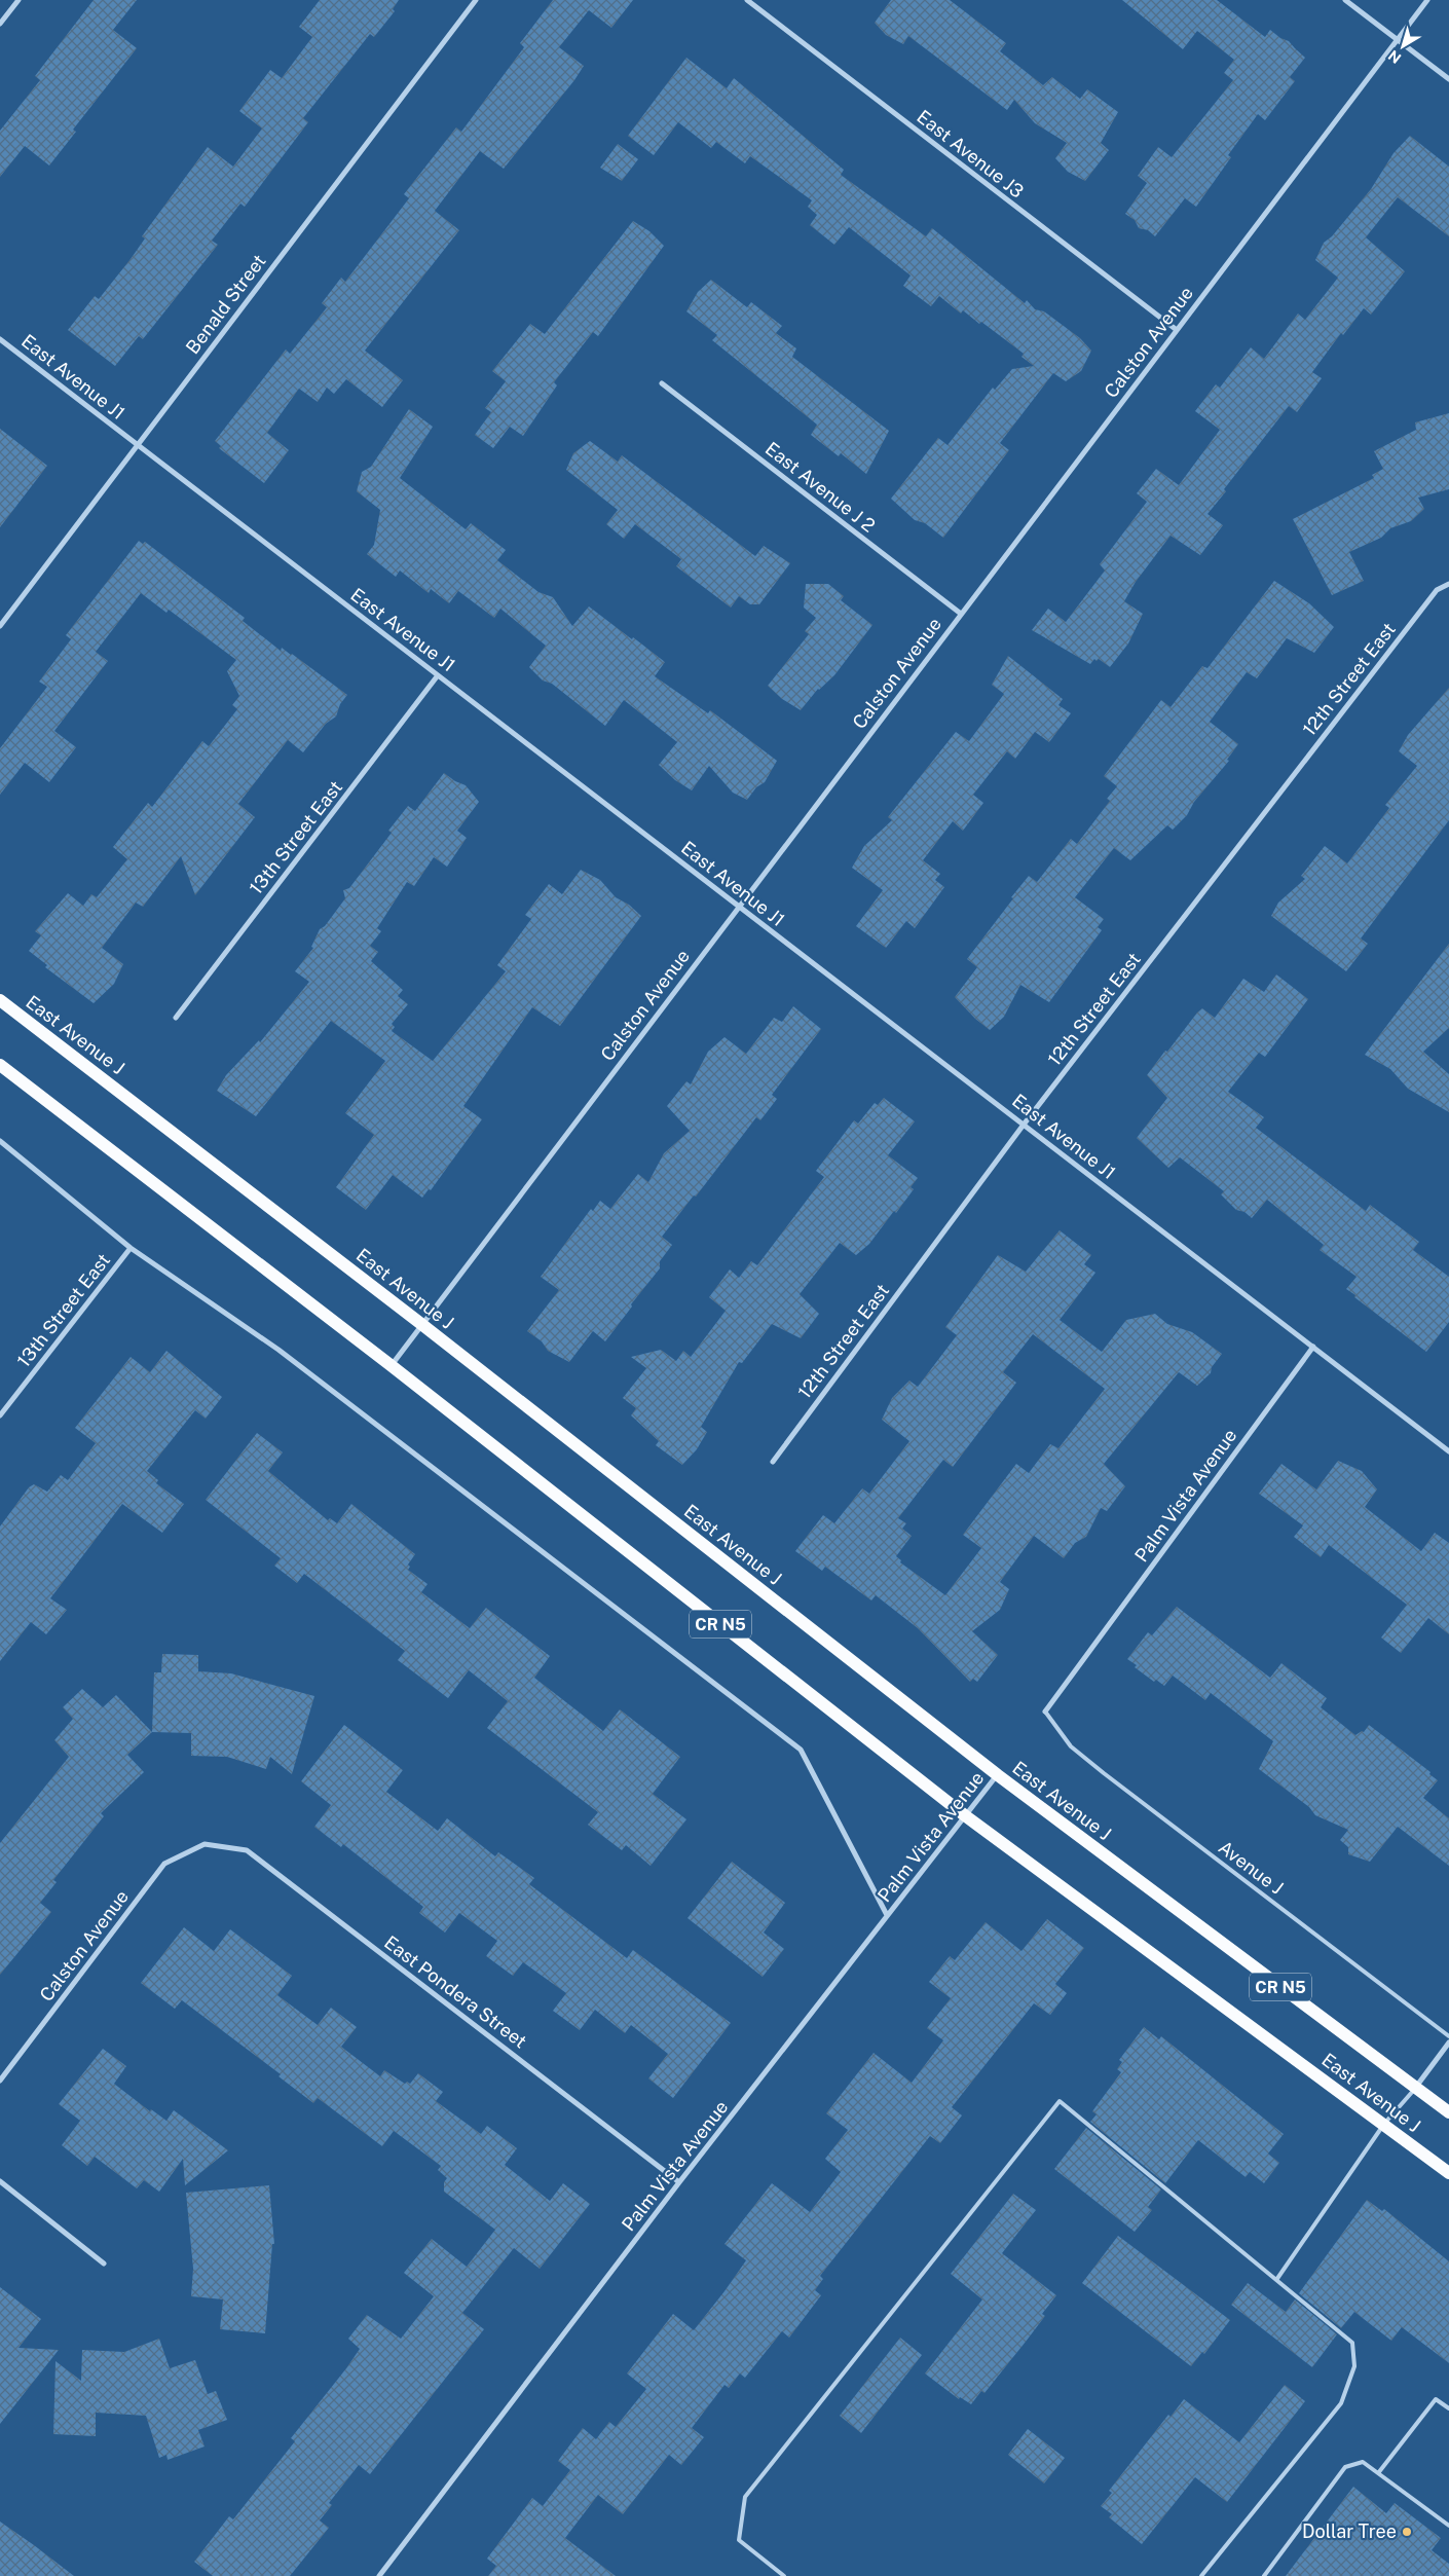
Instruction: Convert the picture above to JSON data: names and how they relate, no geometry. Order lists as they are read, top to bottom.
{
  "streets": {
    "main road": ["East Avenue J", "CR N5"],
    "street": [
      "East Avenue J3",
      "Benald Street",
      "Calston Avenue",
      "East Avenue J1",
      "East Avenue J 2",
      "12th Street East",
      "13th Street East",
      "Palm Vista Avenue",
      "East Pondera Street"
    ],
    "lane": ["Avenue J"]
  },
  "crossings": [
    ["East Avenue J3", "Calston Avenue"],
    ["Benald Street", "East Avenue J1"],
    ["Calston Avenue", "East Avenue J1"],
    ["Calston Avenue", "East Avenue J 2"],
    ["Calston Avenue", "East Avenue J"],
    ["Calston Avenue", "East Pondera Street"],
    ["East Avenue J1", "12th Street East"],
    ["East Avenue J1", "13th Street East"],
    ["East Avenue J1", "Palm Vista Avenue"],
    ["East Avenue J", "Palm Vista Avenue"],
    ["Palm Vista Avenue", "Avenue J"],
    ["Palm Vista Avenue", "East Pondera Street"]
  ],
  "places": ["Dollar Tree"],
  "north": "bottom left"
}
